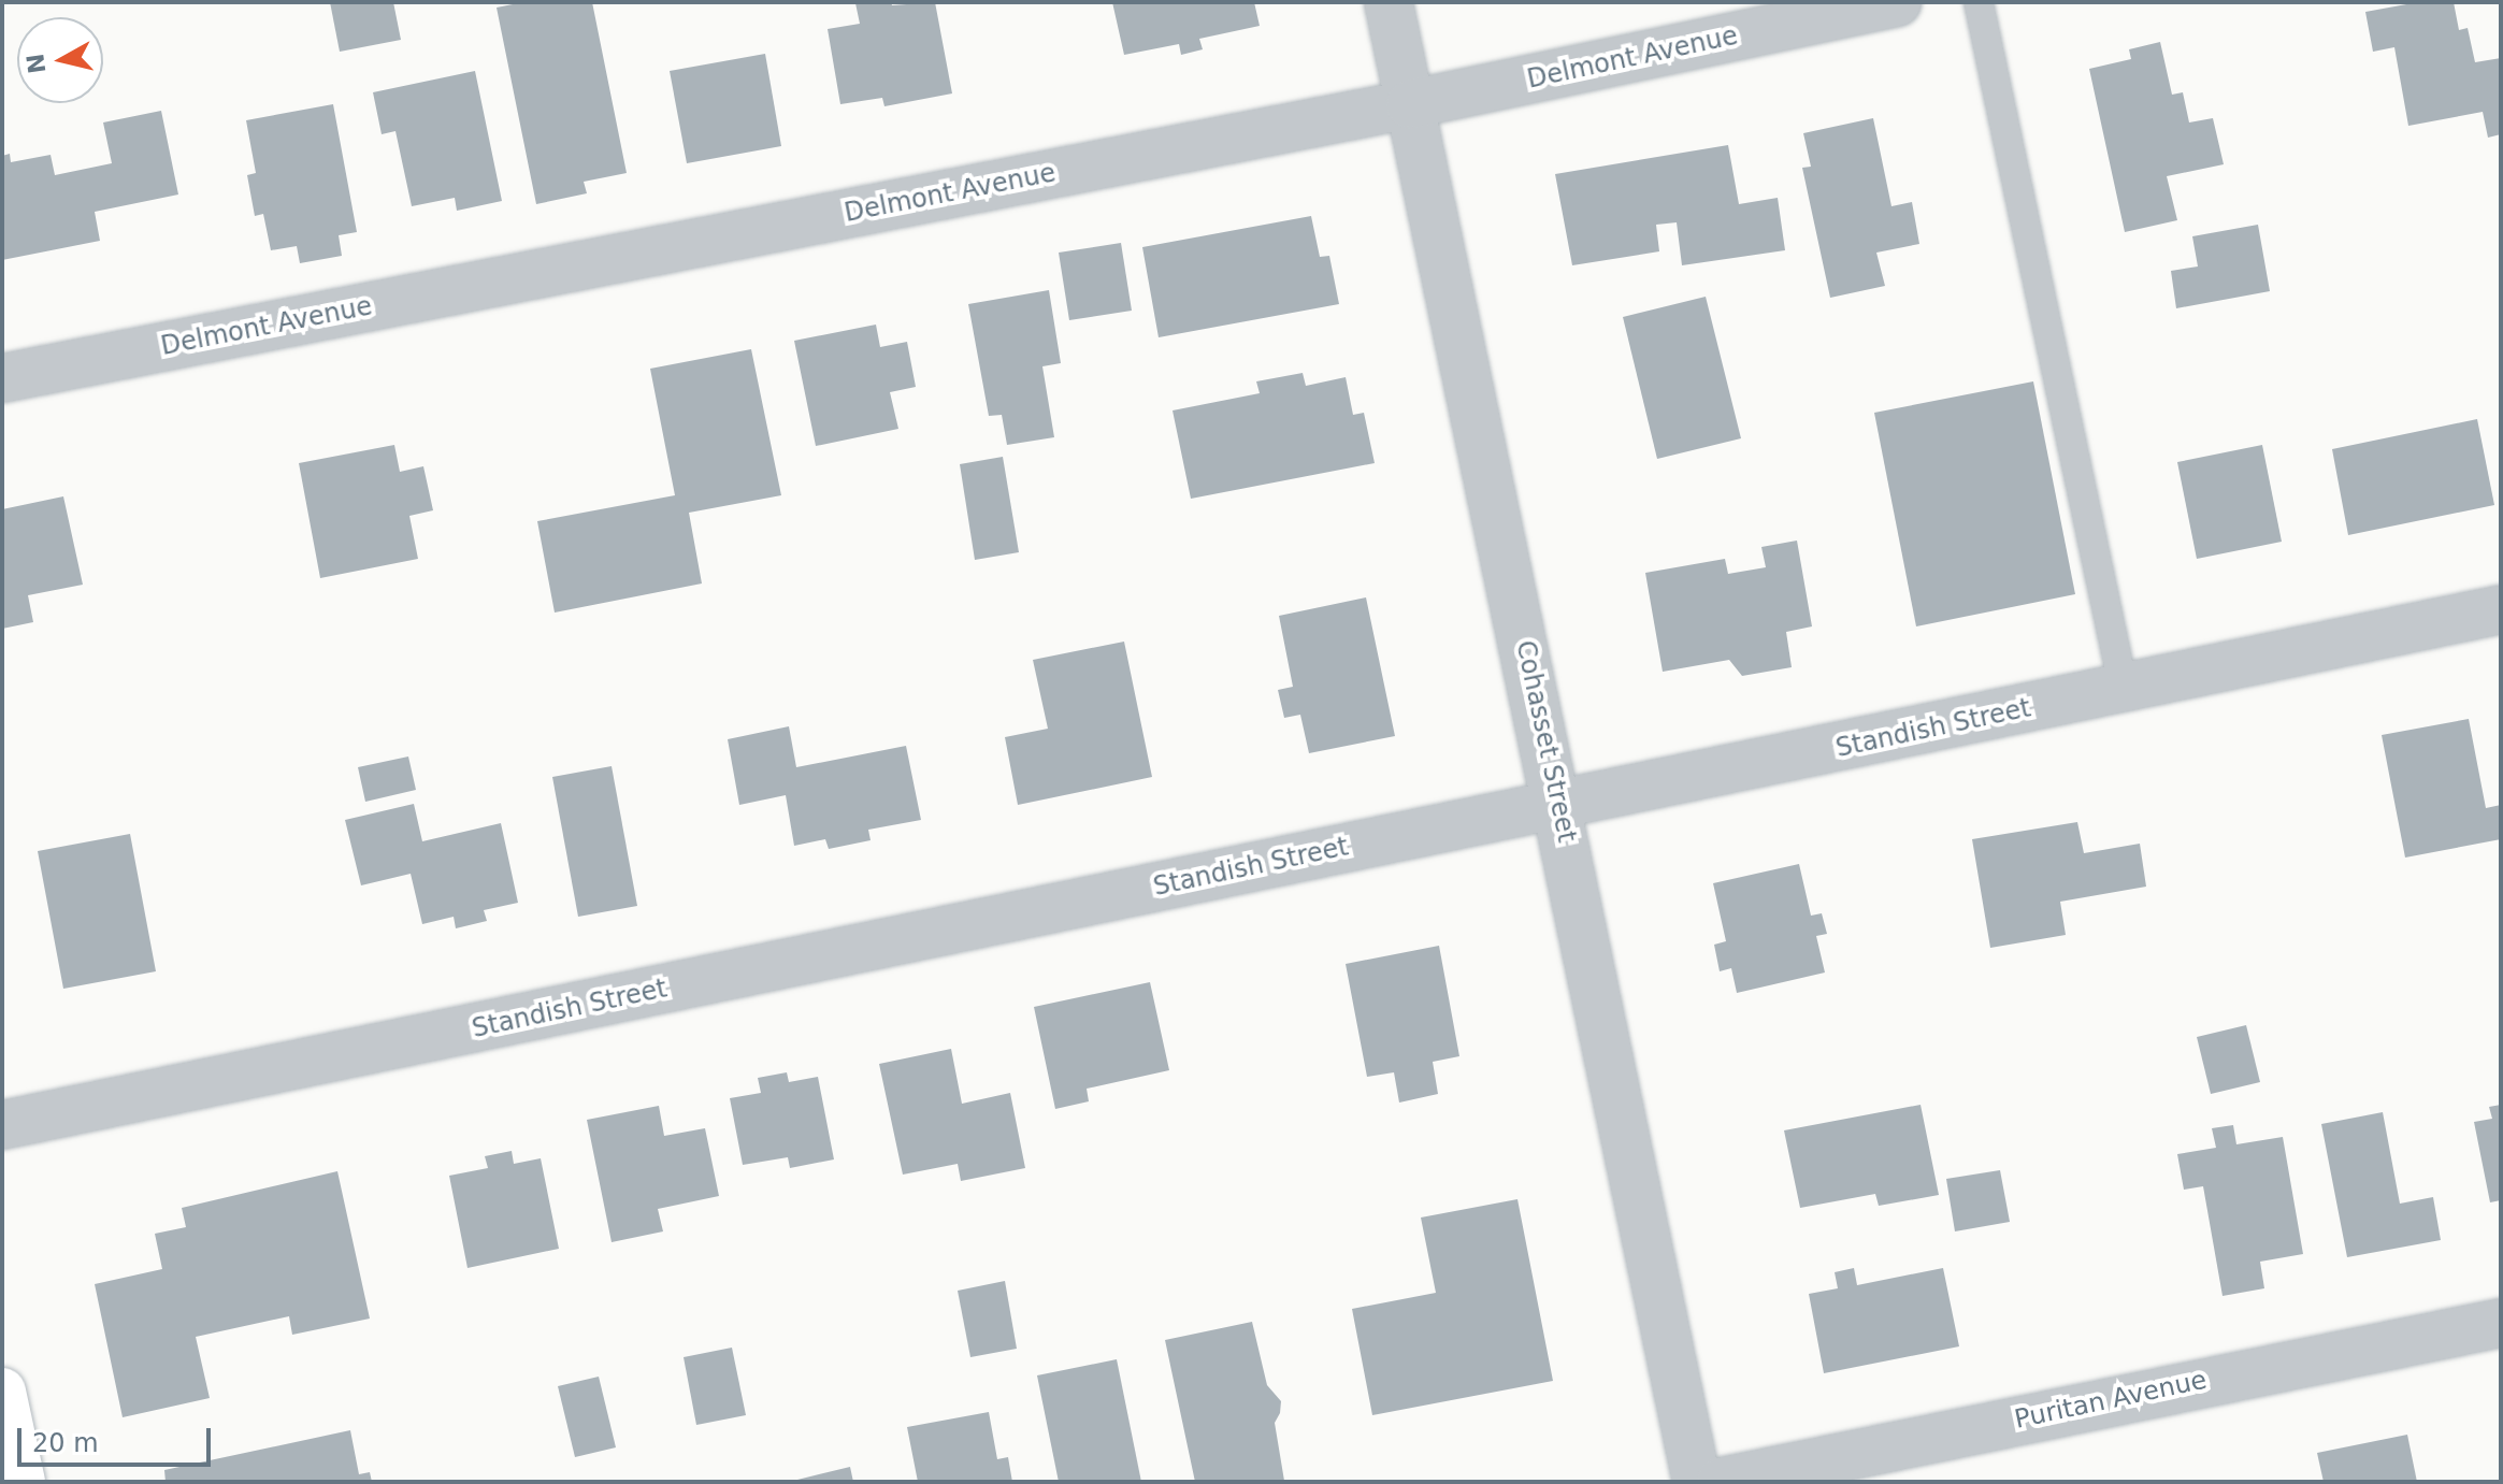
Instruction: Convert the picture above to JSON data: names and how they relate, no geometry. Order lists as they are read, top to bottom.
{
  "streets": {
    "street": [
      "Delmont Avenue",
      "Standish Street",
      "Cohasset Street",
      "Puritan Avenue"
    ]
  },
  "crossings": [
    ["Delmont Avenue", "Cohasset Street"],
    ["Standish Street", "Cohasset Street"]
  ],
  "scale_bar": "20 m",
  "north": "left"
}
